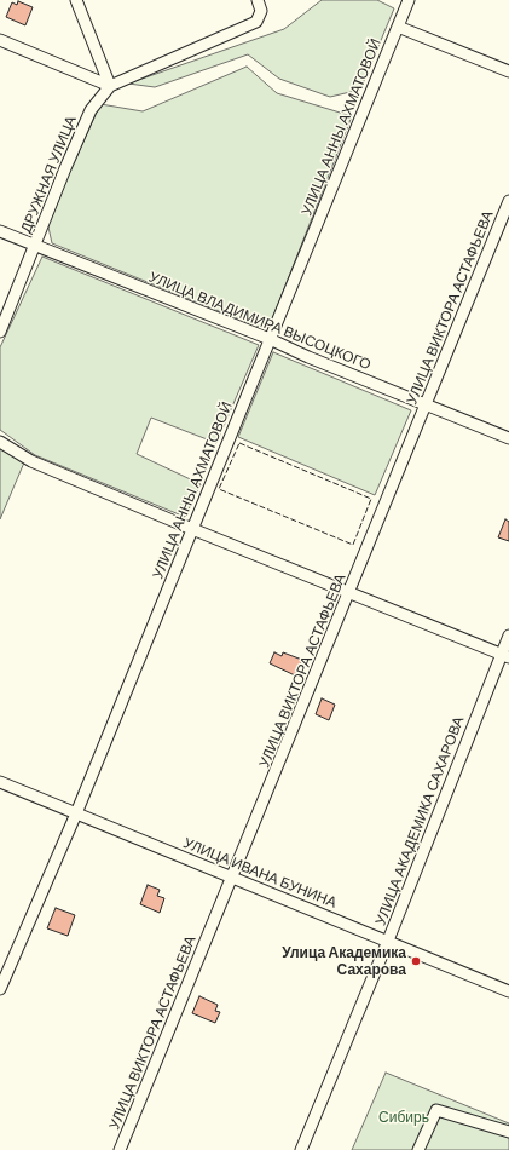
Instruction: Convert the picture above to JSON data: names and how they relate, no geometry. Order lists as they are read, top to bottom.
{
  "streets": {
    "street": [
      "УЛИЦА АННЫ АХМАТОВОЙ",
      "ДРУЖНАЯ УЛИЦА",
      "УЛИЦА ВИКТОРА АСТАФЬЕВА",
      "УЛИЦА ВЛАДИМИРА ВЫСОЦКОГО",
      "УЛИЦА АКАДЕМИКА САХАРОВА",
      "УЛИЦА ИВАНА БУНИНА"
    ]
  },
  "crossings": [
    ["УЛИЦА АННЫ АХМАТОВОЙ", "УЛИЦА ВЛАДИМИРА ВЫСОЦКОГО"],
    ["УЛИЦА АННЫ АХМАТОВОЙ", "УЛИЦА ИВАНА БУНИНА"],
    ["ДРУЖНАЯ УЛИЦА", "УЛИЦА ВЛАДИМИРА ВЫСОЦКОГО"],
    ["УЛИЦА ВИКТОРА АСТАФЬЕВА", "УЛИЦА ВЛАДИМИРА ВЫСОЦКОГО"],
    ["УЛИЦА ВИКТОРА АСТАФЬЕВА", "УЛИЦА ИВАНА БУНИНА"],
    ["УЛИЦА АКАДЕМИКА САХАРОВА", "УЛИЦА ИВАНА БУНИНА"]
  ],
  "parks": ["Сибирь"],
  "places": ["Улица Академика Сахарова"]
}
